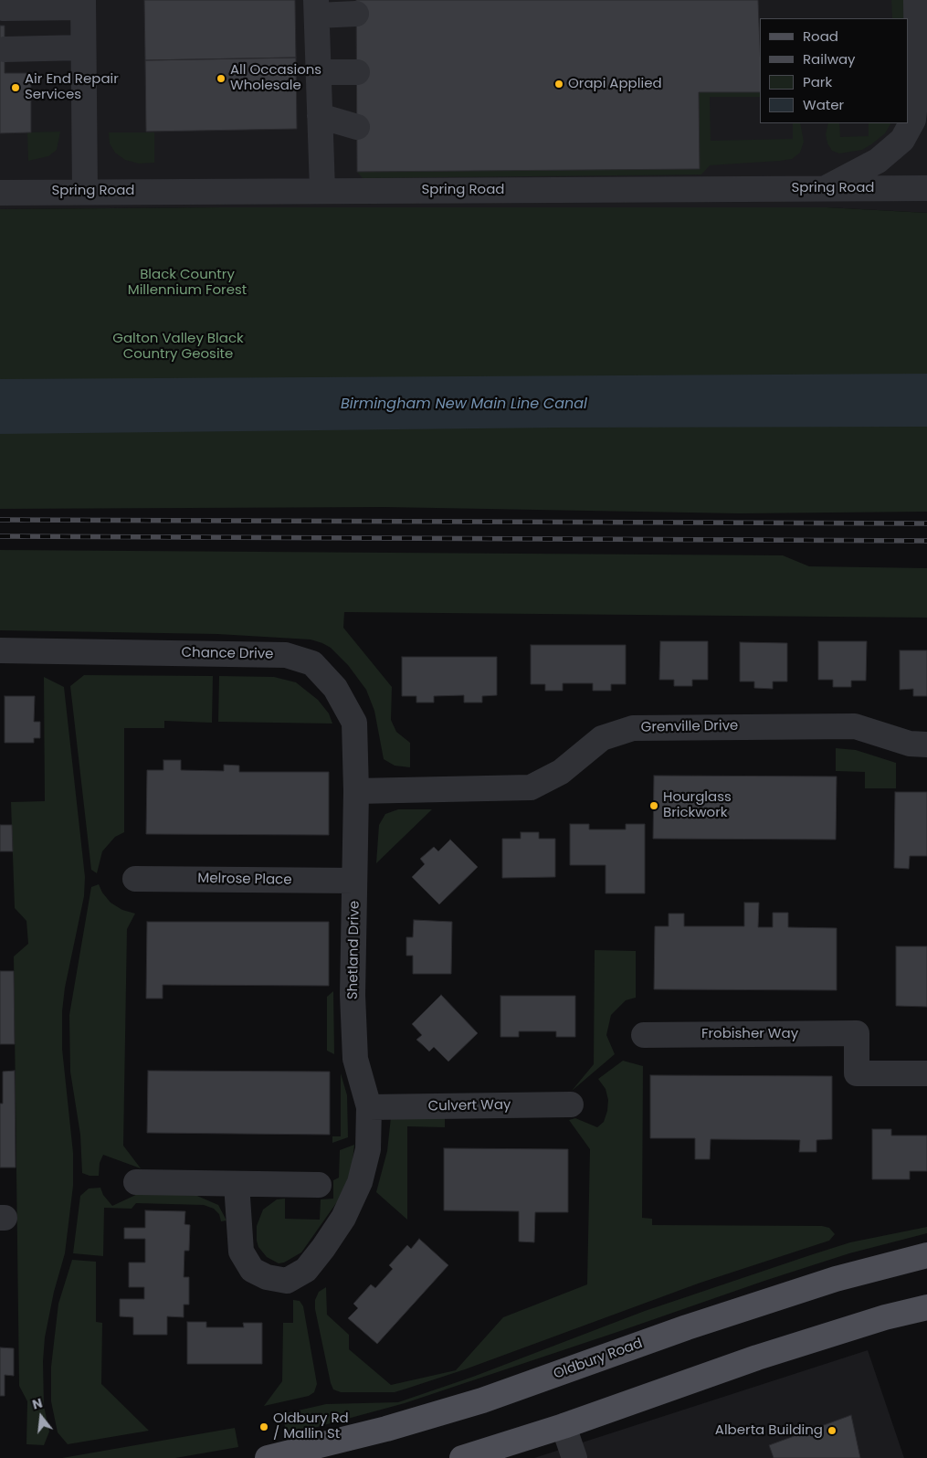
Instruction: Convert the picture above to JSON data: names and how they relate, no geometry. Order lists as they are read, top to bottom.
{
  "streets": {
    "main road": ["Oldbury Road"],
    "street": [
      "Spring Road",
      "Chance Drive",
      "Grenville Drive",
      "Melrose Place",
      "Shetland Drive",
      "Frobisher Way",
      "Culvert Way"
    ]
  },
  "crossings": [
    ["Chance Drive", "Grenville Drive"],
    ["Chance Drive", "Shetland Drive"],
    ["Grenville Drive", "Shetland Drive"],
    ["Melrose Place", "Shetland Drive"],
    ["Shetland Drive", "Culvert Way"]
  ],
  "water": ["Birmingham New Main Line Canal"],
  "parks": ["Black Country Millennium Forest", "Galton Valley Black Country Geosite"],
  "places": [
    "All Occasions Wholesale",
    "Orapi Applied",
    "Air End Repair Services",
    "Hourglass Brickwork",
    "Oldbury Rd / Mallin St",
    "Alberta Building"
  ],
  "legend": [
    "Road",
    "Railway",
    "Park",
    "Water"
  ],
  "north": "top"
}
